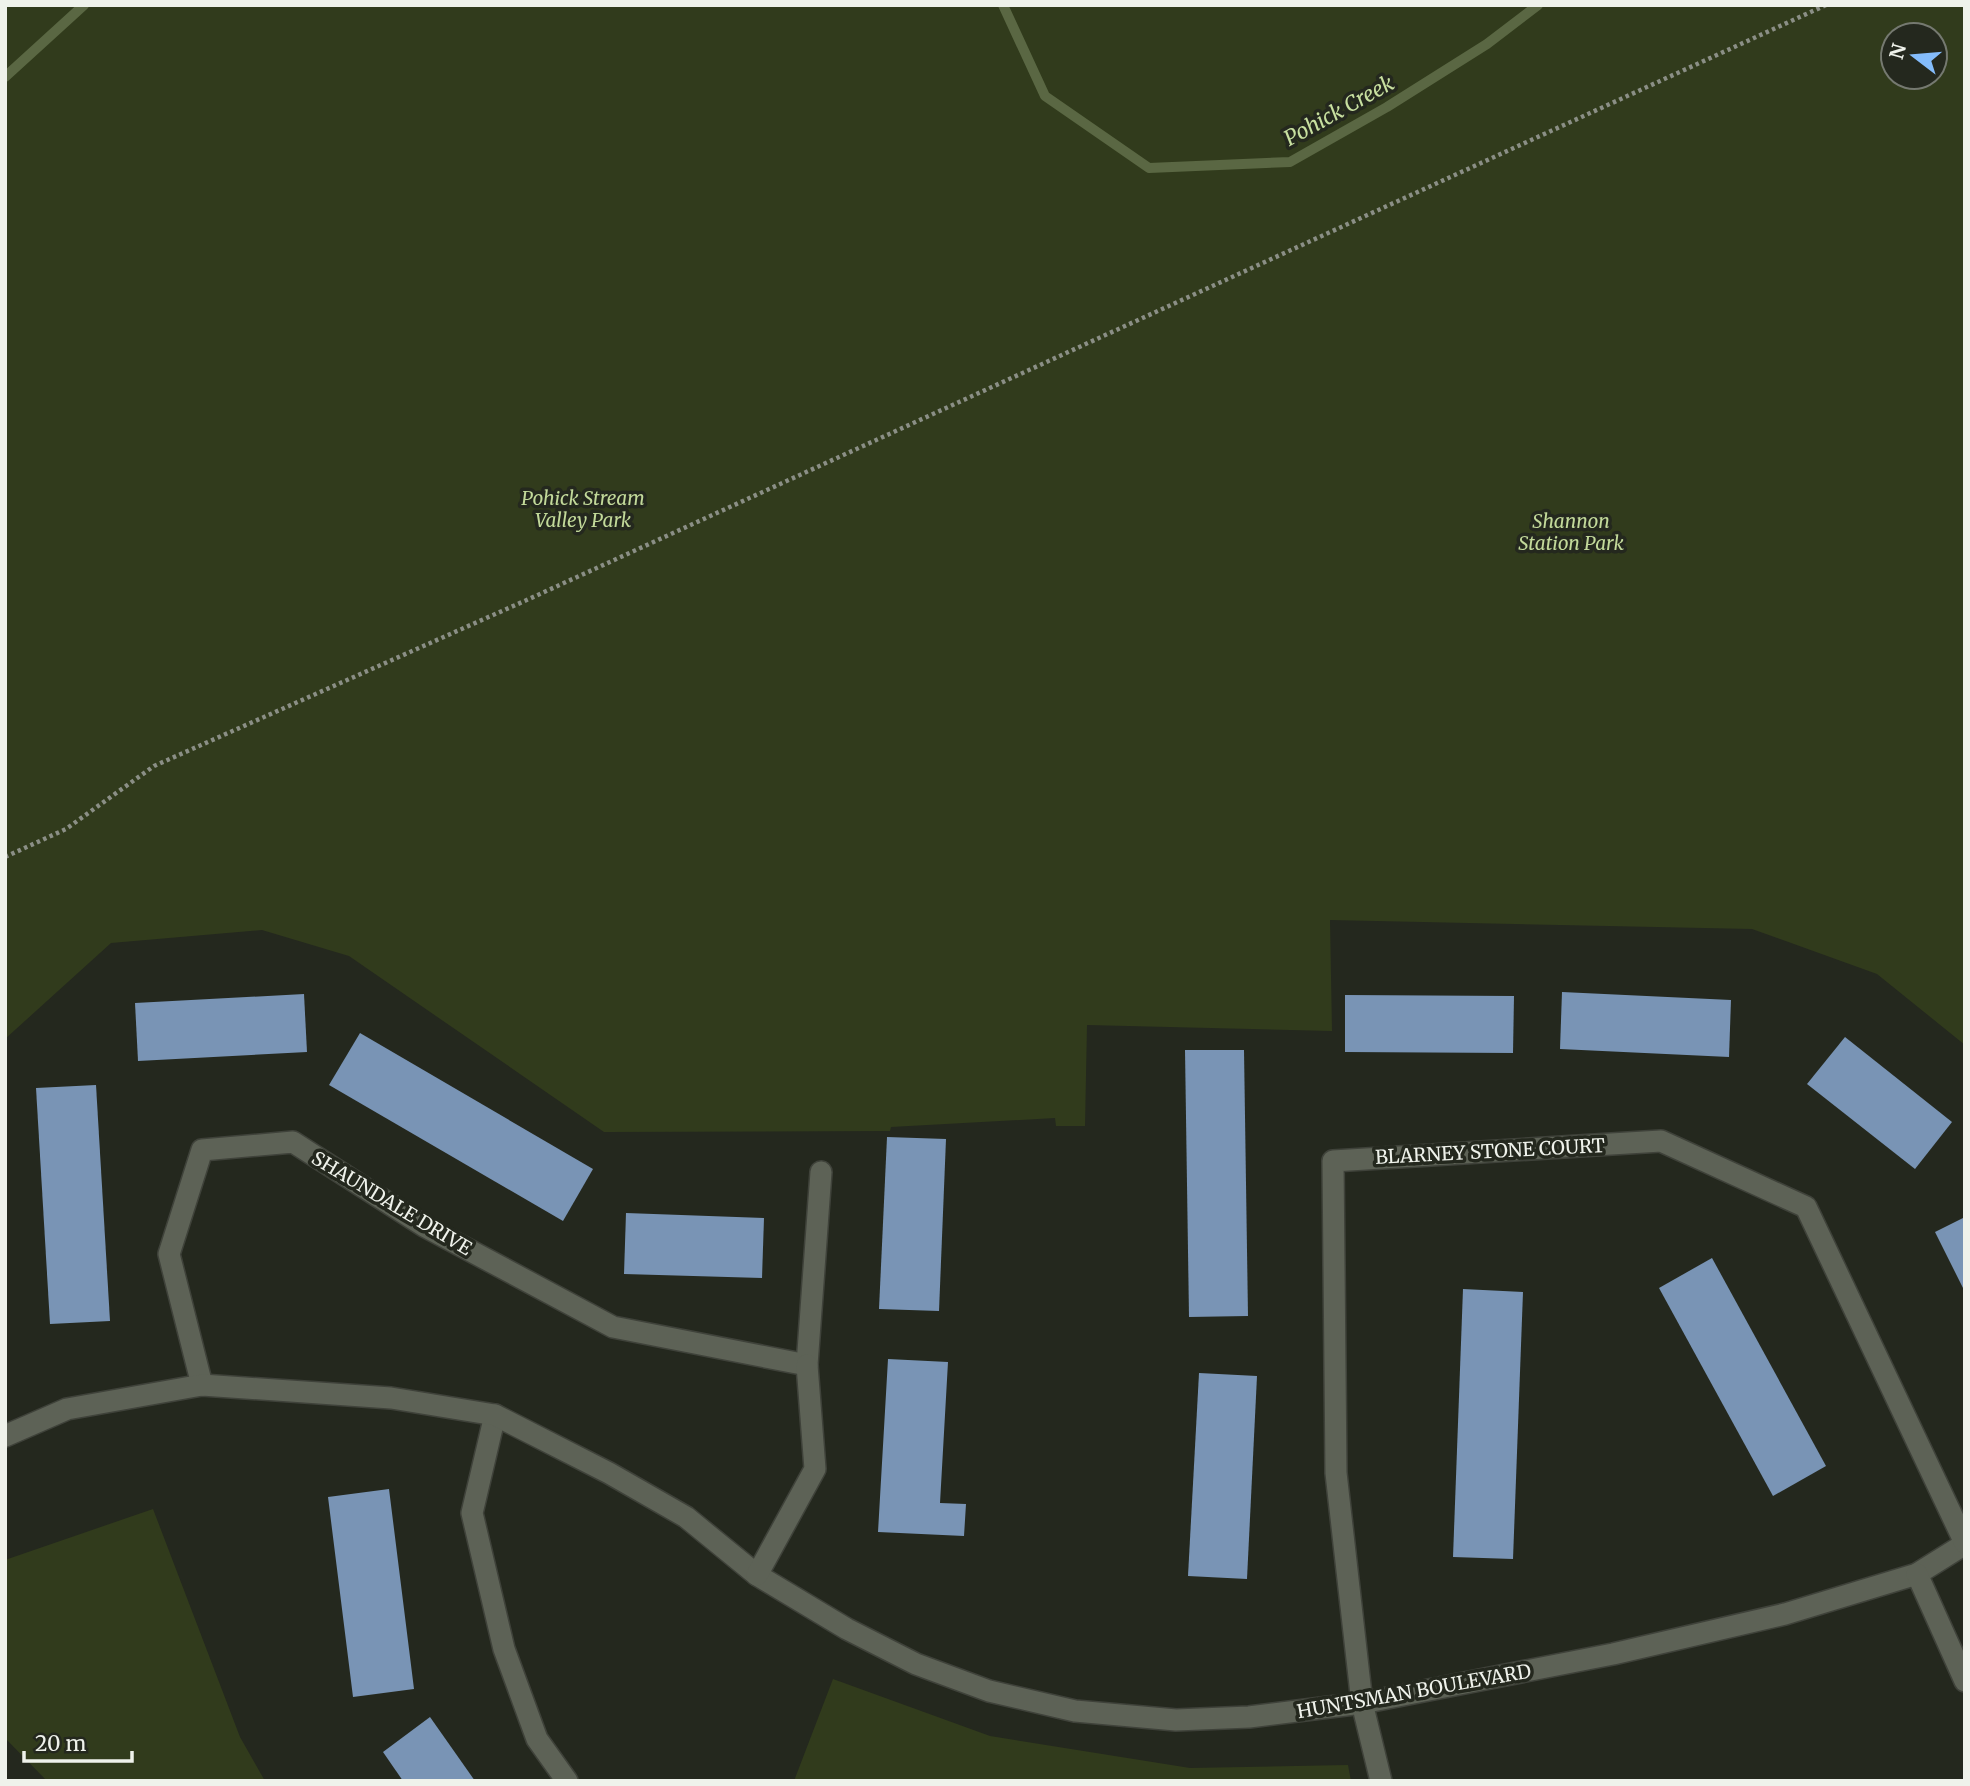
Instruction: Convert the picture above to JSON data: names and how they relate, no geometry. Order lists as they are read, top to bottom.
{
  "streets": {
    "street": ["BLARNEY STONE COURT", "SHAUNDALE DRIVE", "HUNTSMAN BOULEVARD"]
  },
  "crossings": [
    ["BLARNEY STONE COURT", "HUNTSMAN BOULEVARD"],
    ["SHAUNDALE DRIVE", "HUNTSMAN BOULEVARD"]
  ],
  "water": ["Pohick Creek"],
  "parks": ["Pohick Stream Valley Park", "Shannon Station Park"],
  "scale_bar": "20 m",
  "north": "left"
}
